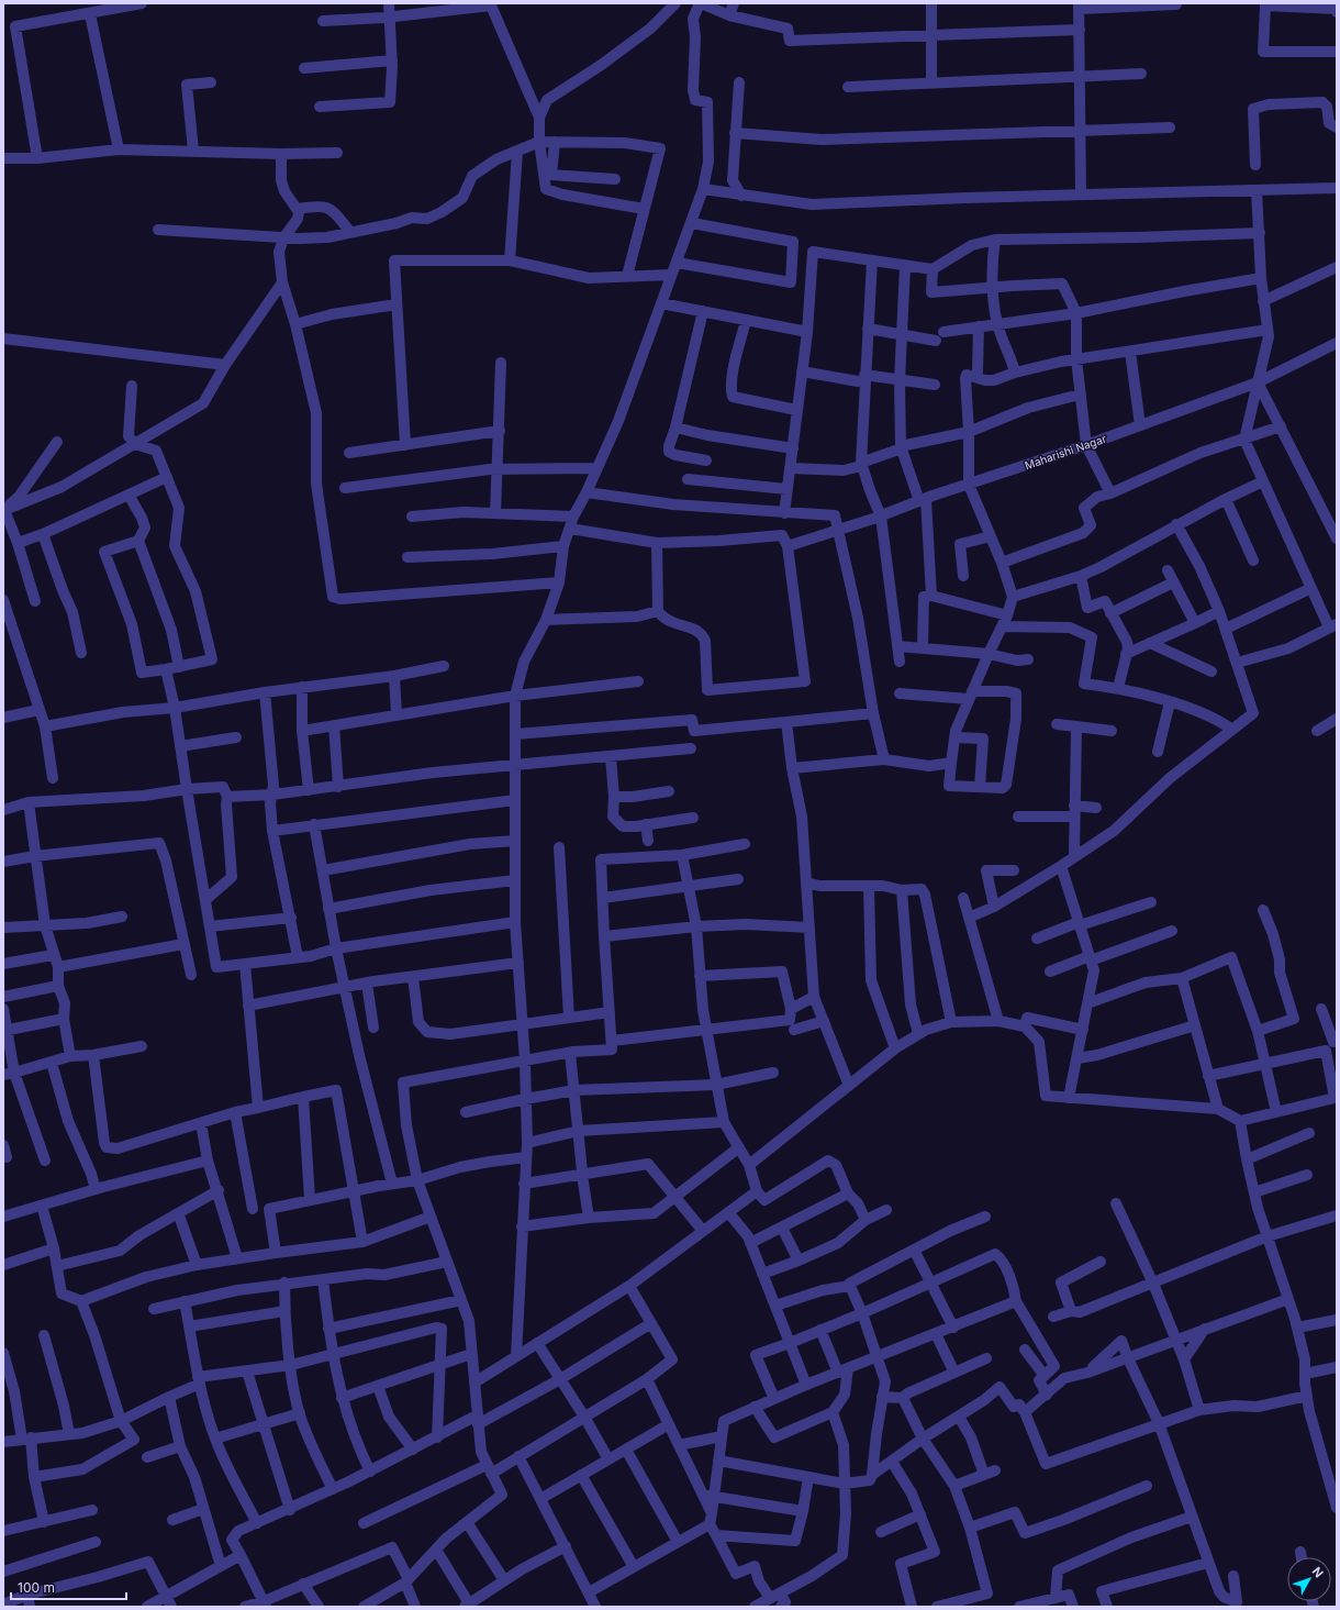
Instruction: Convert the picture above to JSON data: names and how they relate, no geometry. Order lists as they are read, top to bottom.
{
  "streets": {
    "street": ["Maharishi Nagar"]
  },
  "scale_bar": "100 m",
  "north": "top right"
}
